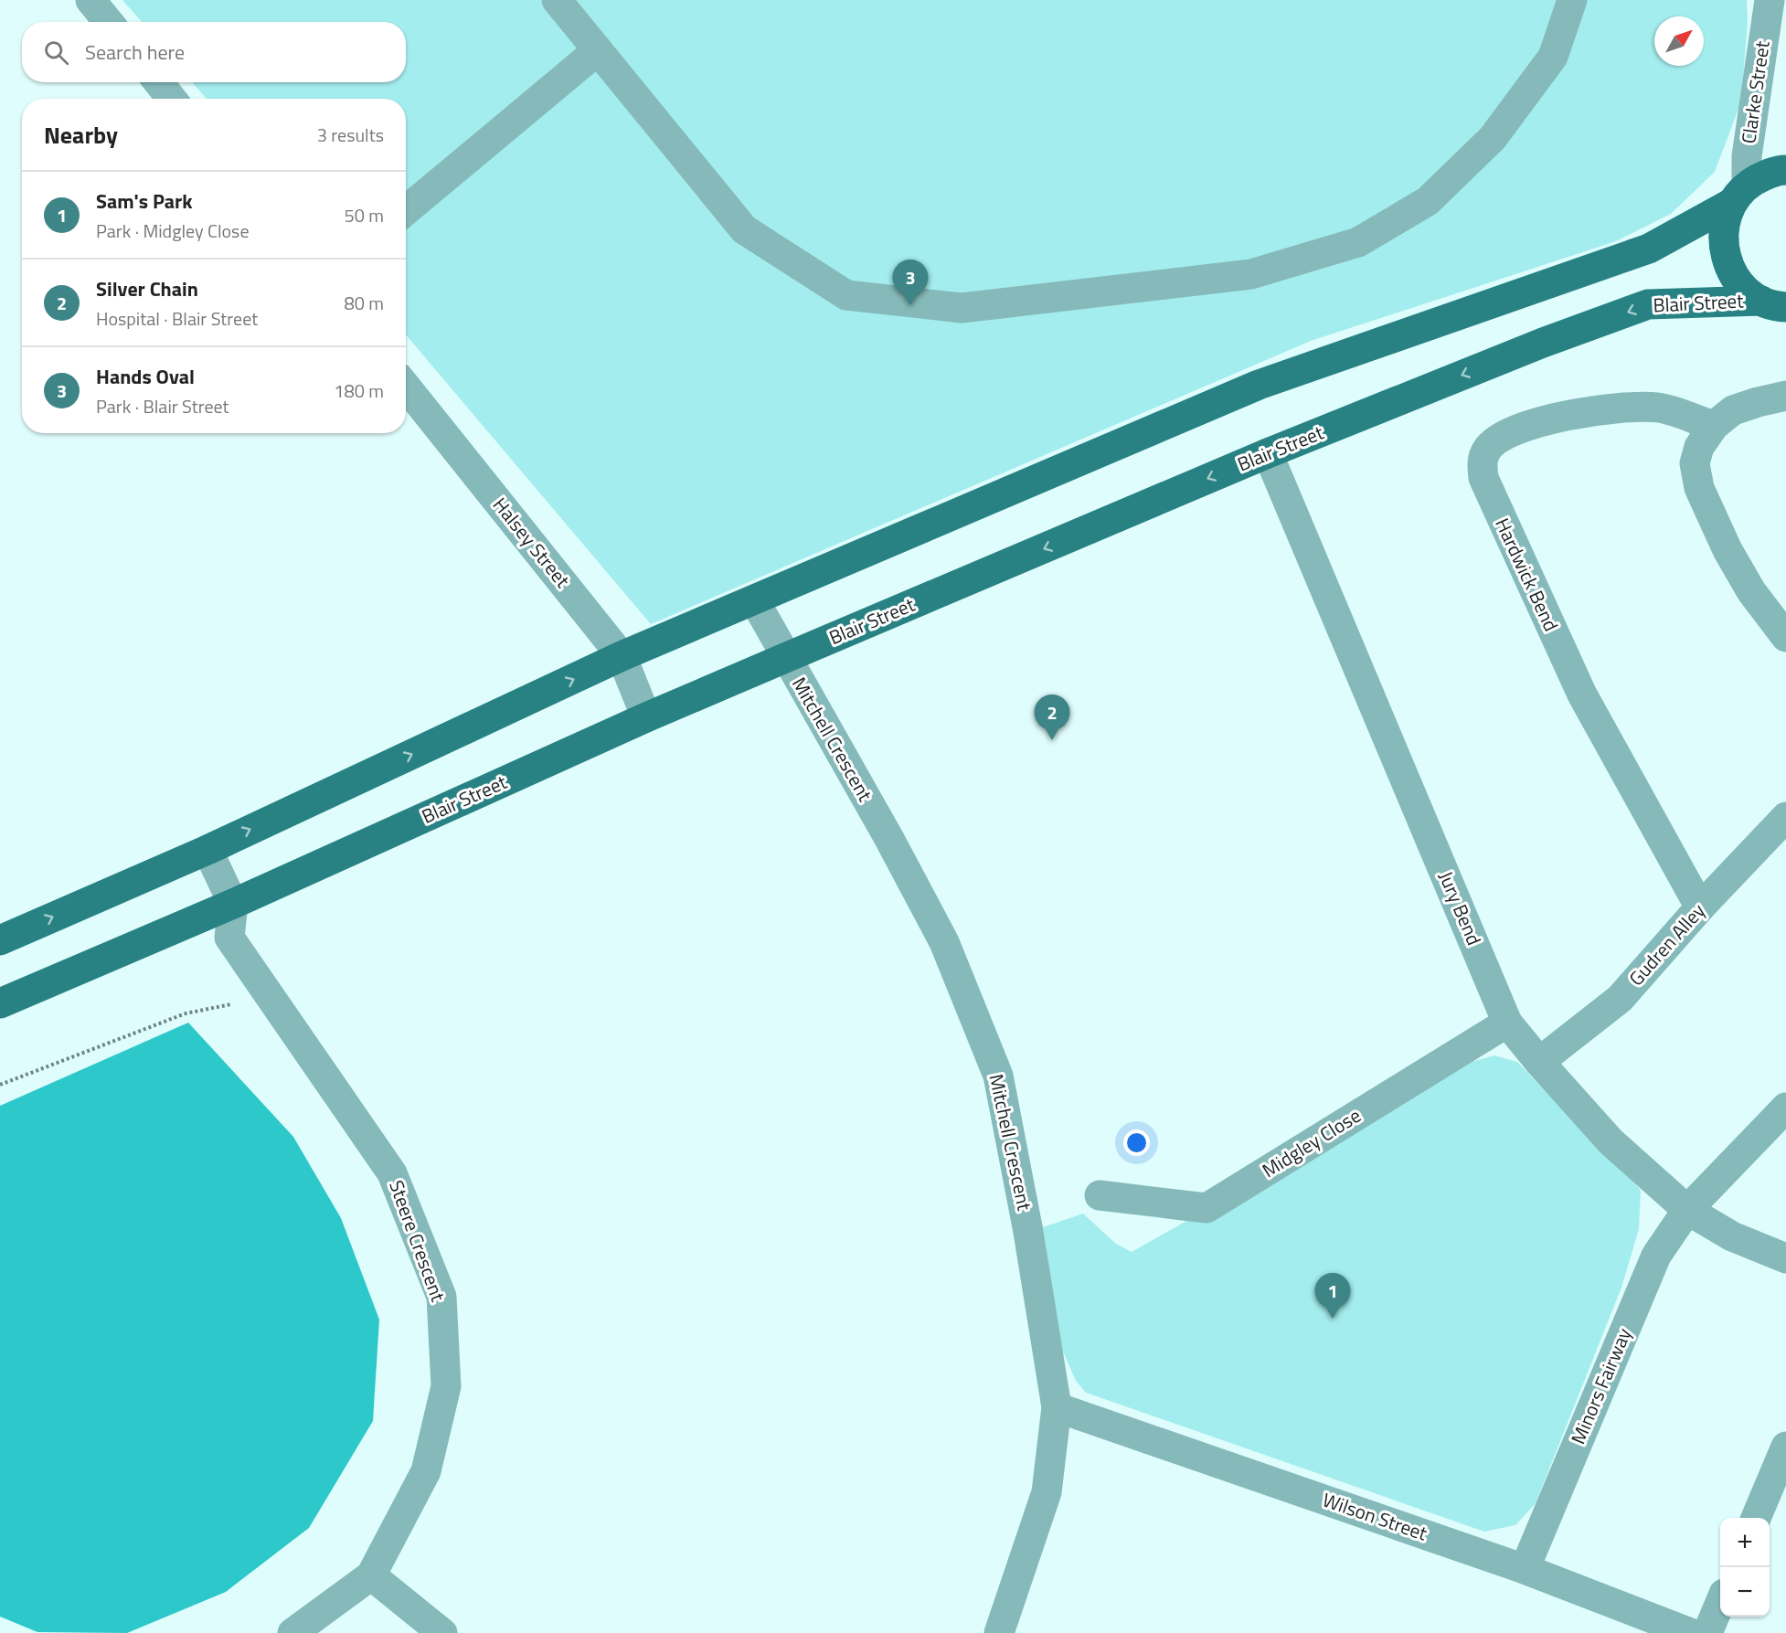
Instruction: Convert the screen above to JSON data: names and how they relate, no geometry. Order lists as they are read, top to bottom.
{
  "streets": {
    "main road": ["Blair Street"],
    "street": [
      "Clarke Street",
      "Halsey Street",
      "Hardwick Bend",
      "Mitchell Crescent",
      "Jury Bend",
      "Gudren Alley",
      "Midgley Close",
      "Steere Crescent",
      "Minors Fairway",
      "Wilson Street"
    ]
  },
  "crossings": [
    ["Blair Street", "Halsey Street"],
    ["Blair Street", "Mitchell Crescent"],
    ["Blair Street", "Jury Bend"],
    ["Blair Street", "Steere Crescent"],
    ["Hardwick Bend", "Gudren Alley"],
    ["Mitchell Crescent", "Wilson Street"],
    ["Jury Bend", "Gudren Alley"],
    ["Jury Bend", "Midgley Close"],
    ["Jury Bend", "Minors Fairway"],
    ["Minors Fairway", "Wilson Street"]
  ],
  "north": "top right",
  "page": {
    "search": "Search here",
    "heading": ["Nearby", "3 results"],
    "list": [
      {
        "mark": "1",
        "name": "Sam's Park",
        "note": "Park · Midgley Close",
        "value": "50 m"
      },
      {
        "mark": "2",
        "name": "Silver Chain",
        "note": "Hospital · Blair Street",
        "value": "80 m"
      },
      {
        "mark": "3",
        "name": "Hands Oval",
        "note": "Park · Blair Street",
        "value": "180 m"
      }
    ],
    "pins": ["3", "2", "1"],
    "map_buttons": ["+", "−"]
  }
}
